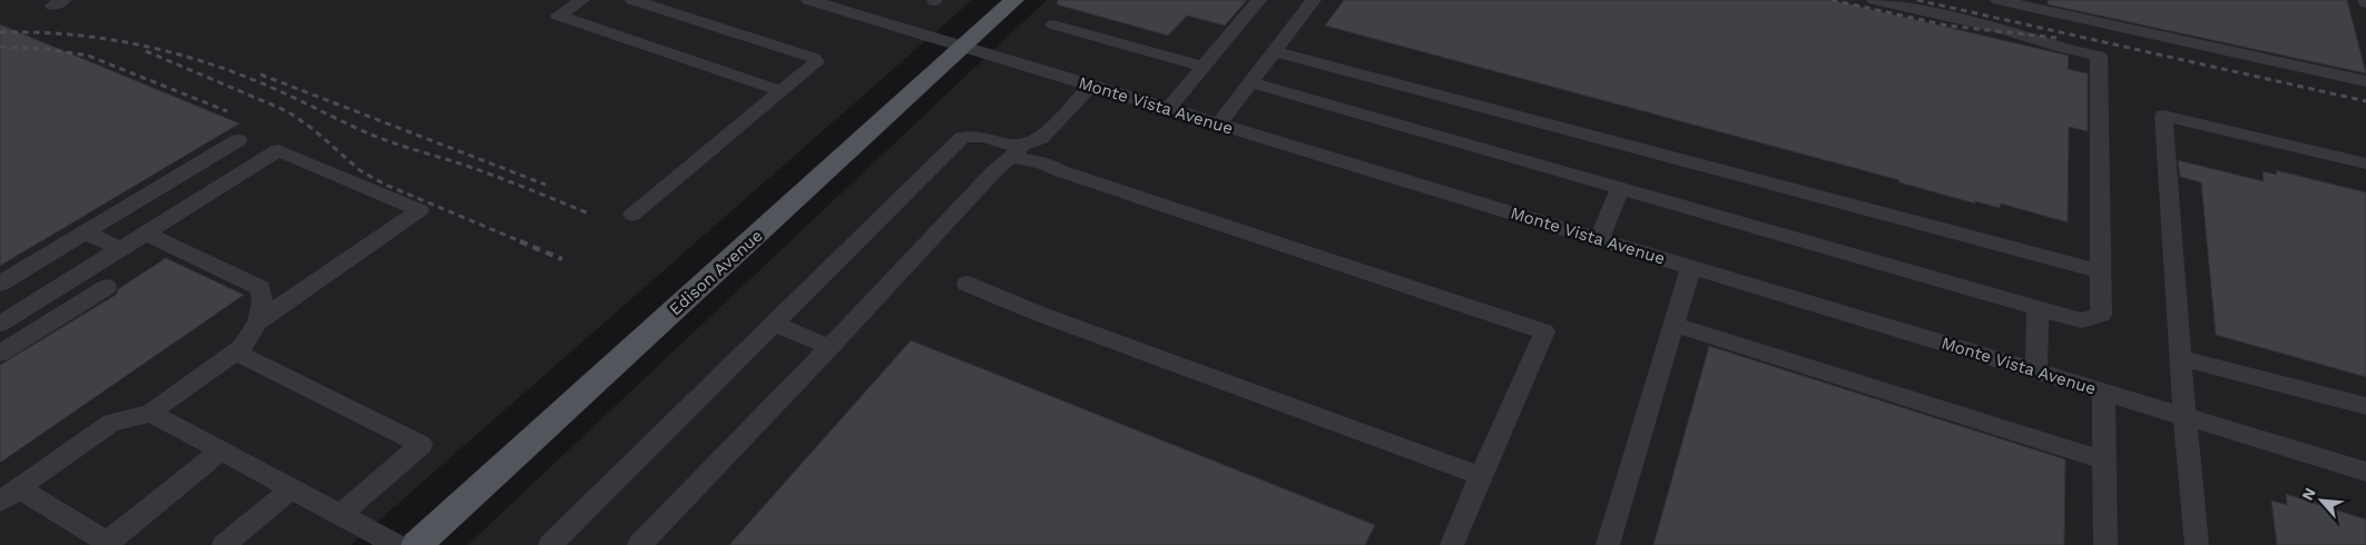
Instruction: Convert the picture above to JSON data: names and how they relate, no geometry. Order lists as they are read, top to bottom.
{
  "streets": {
    "main road": ["Edison Avenue"],
    "street": ["Monte Vista Avenue"]
  },
  "crossings": [
    ["Monte Vista Avenue", "Edison Avenue"]
  ],
  "north": "top left"
}
